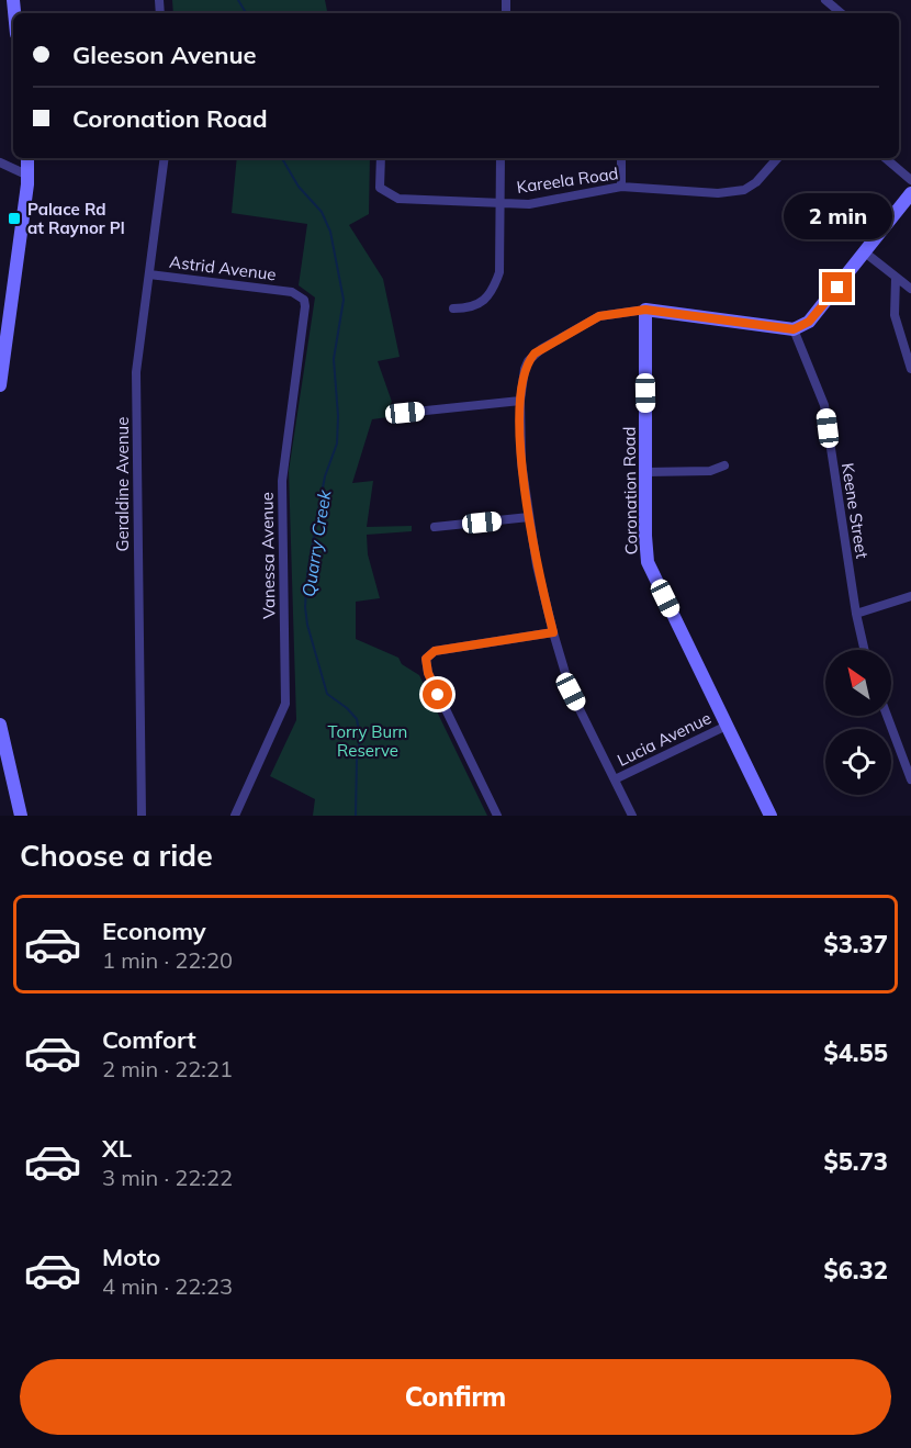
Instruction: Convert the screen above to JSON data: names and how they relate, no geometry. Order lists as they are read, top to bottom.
{
  "streets": {
    "street": [
      "Kareela Road",
      "Astrid Avenue",
      "Geraldine Avenue",
      "Coronation Road",
      "Keene Street",
      "Vanessa Avenue",
      "Lucia Avenue"
    ]
  },
  "crossings": [
    ["Astrid Avenue", "Geraldine Avenue"],
    ["Astrid Avenue", "Vanessa Avenue"],
    ["Coronation Road", "Lucia Avenue"]
  ],
  "water": ["Quarry Creek"],
  "parks": ["Torry Burn Reserve"],
  "places": {
    "transit": ["Palace Rd at Raynor Pl"]
  },
  "north": "top left",
  "page": {
    "banner": ["Gleeson Avenue", "Coronation Road"],
    "bubble": "2 min",
    "heading": "Choose a ride",
    "list": [
      {
        "name": "Economy",
        "note": "1 min · 22:20",
        "value": "$3.37"
      },
      {
        "name": "Comfort",
        "note": "2 min · 22:21",
        "value": "$4.55"
      },
      {
        "name": "XL",
        "note": "3 min · 22:22",
        "value": "$5.73"
      },
      {
        "name": "Moto",
        "note": "4 min · 22:23",
        "value": "$6.32"
      }
    ],
    "buttons": "Confirm"
  }
}
